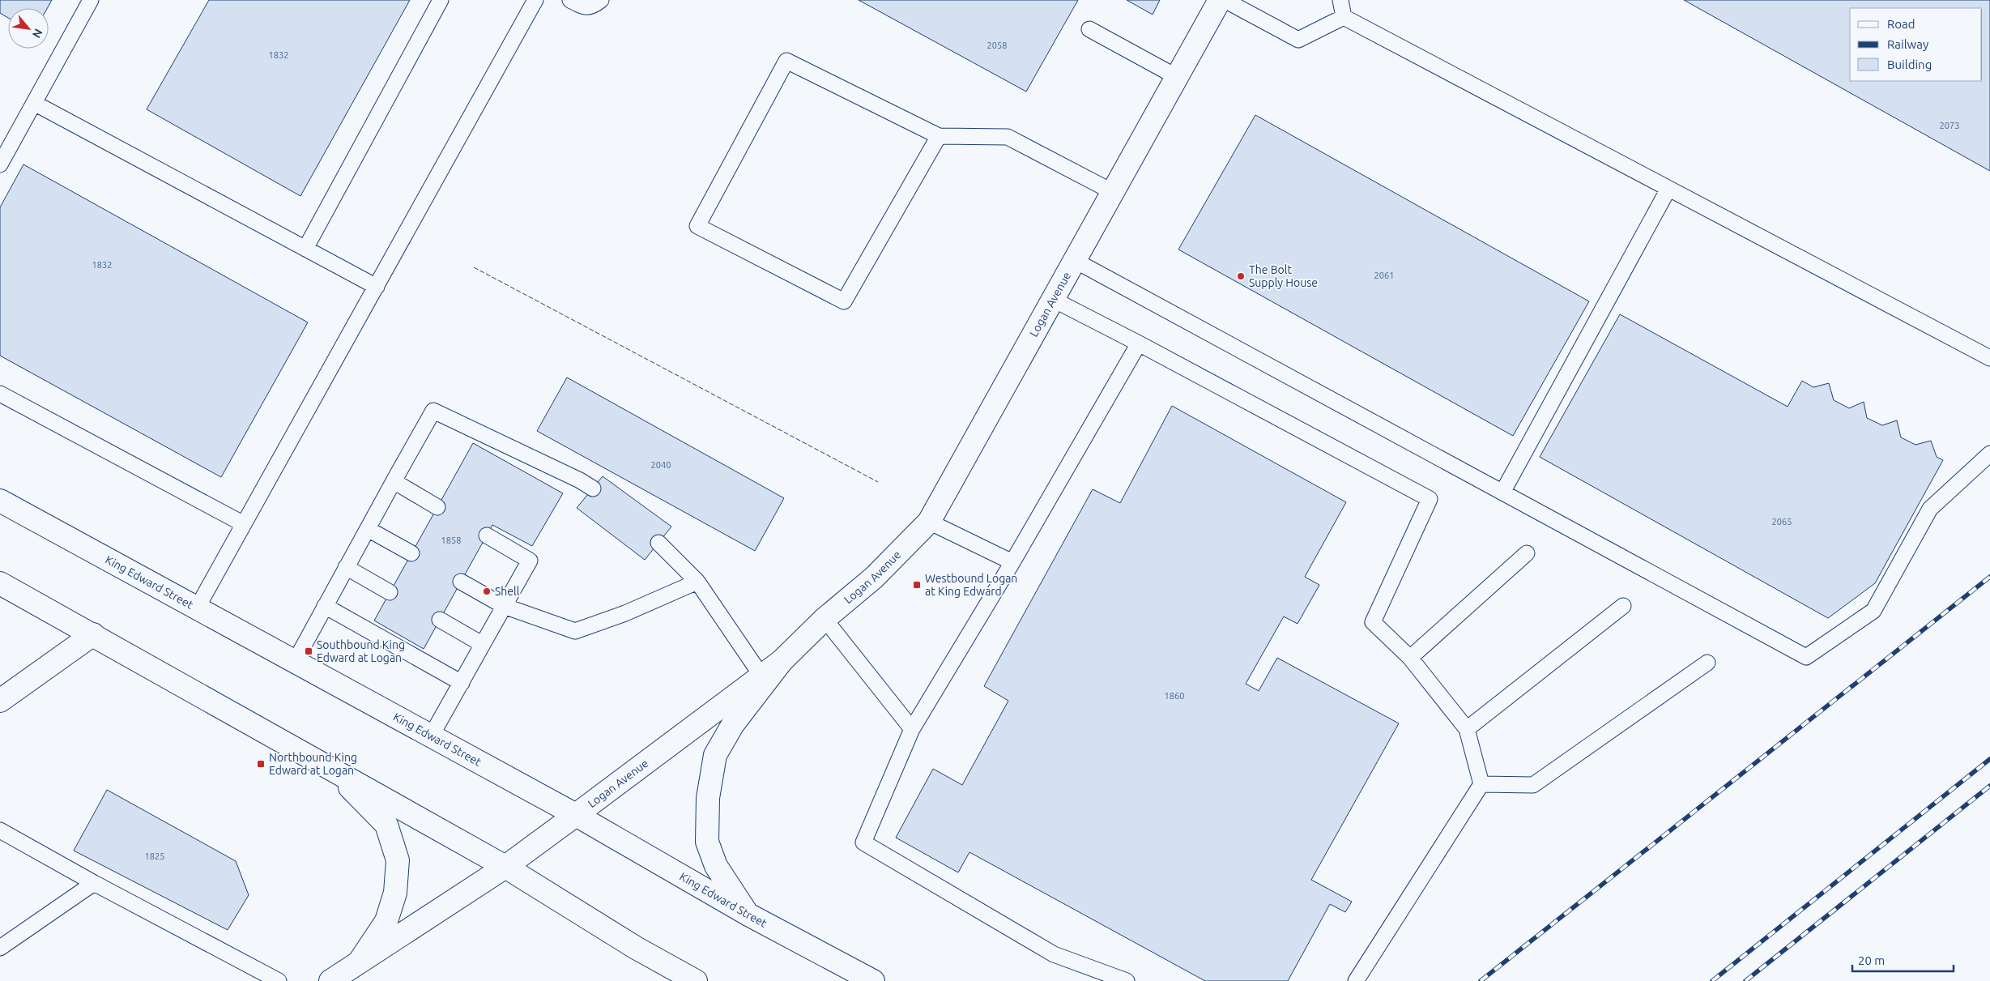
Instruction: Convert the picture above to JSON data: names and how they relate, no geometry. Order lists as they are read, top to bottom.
{
  "streets": {
    "main road": ["Logan Avenue", "King Edward Street"]
  },
  "crossings": [
    ["Logan Avenue", "King Edward Street"]
  ],
  "places": {
    "other": ["The Bolt Supply House", "Shell"],
    "transit": ["Westbound Logan at King Edward", "Southbound King Edward at Logan", "Northbound King Edward at Logan"]
  },
  "house_numbers": [
    "2058",
    "1832",
    "2073",
    "1832",
    "2061",
    "2040",
    "2065",
    "1858",
    "1860",
    "1825"
  ],
  "legend": ["Road", "Railway", "Building"],
  "scale_bar": "20 m",
  "north": "bottom right"
}
